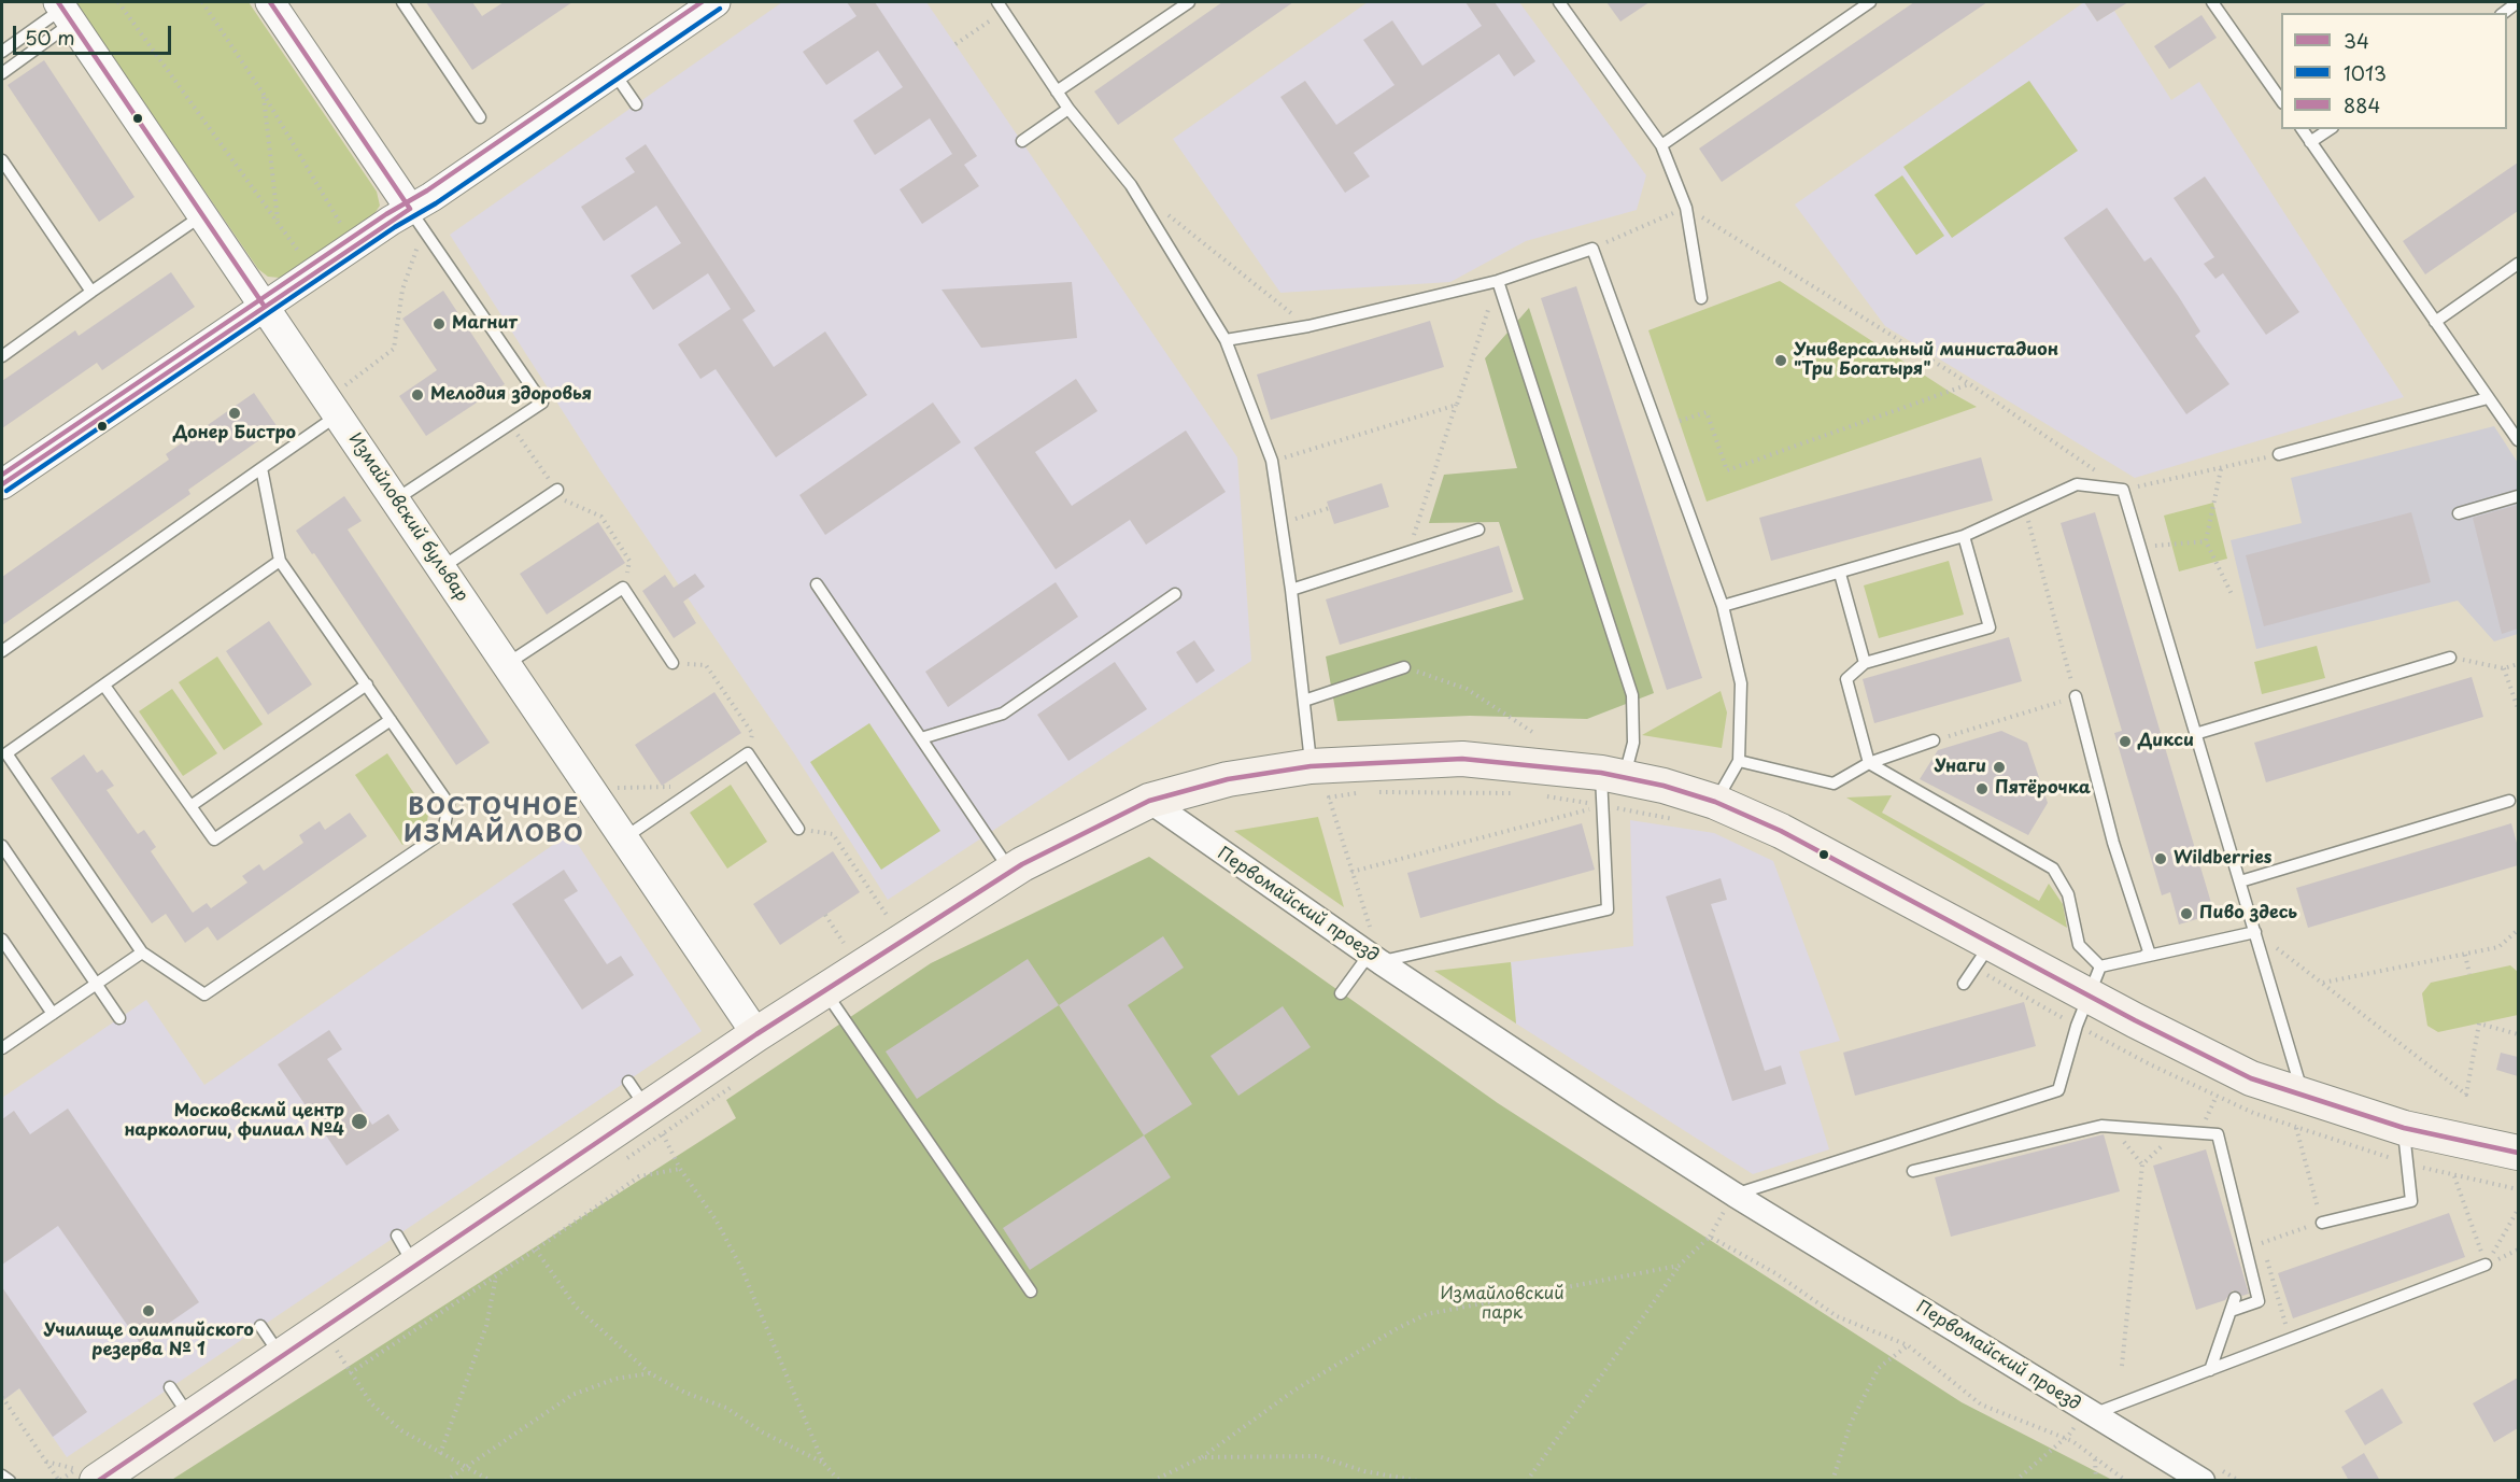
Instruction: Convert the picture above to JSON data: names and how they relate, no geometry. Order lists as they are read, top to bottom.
{
  "streets": {
    "street": ["Измайловский бульвар", "Первомайский проезд"]
  },
  "districts": ["ВОСТОЧНОЕ ИЗМАЙЛОВО"],
  "parks": ["Измайловский парк"],
  "places": [
    "Магнит",
    "Универсальный министадион \"Три Богатыря\"",
    "Мелодия здоровья",
    "Донер Бистро",
    "Дикси",
    "Унаги",
    "Пятёрочка",
    "Wildberries",
    "Пиво здесь",
    "Московскмй центр наркологии, филиал №4",
    "Училище олимпийского резерва № 1"
  ],
  "lines": ["transit line 34", "transit line 884", "transit line 1013"],
  "legend": ["34", "1013", "884"],
  "scale_bar": "50 m"
}
